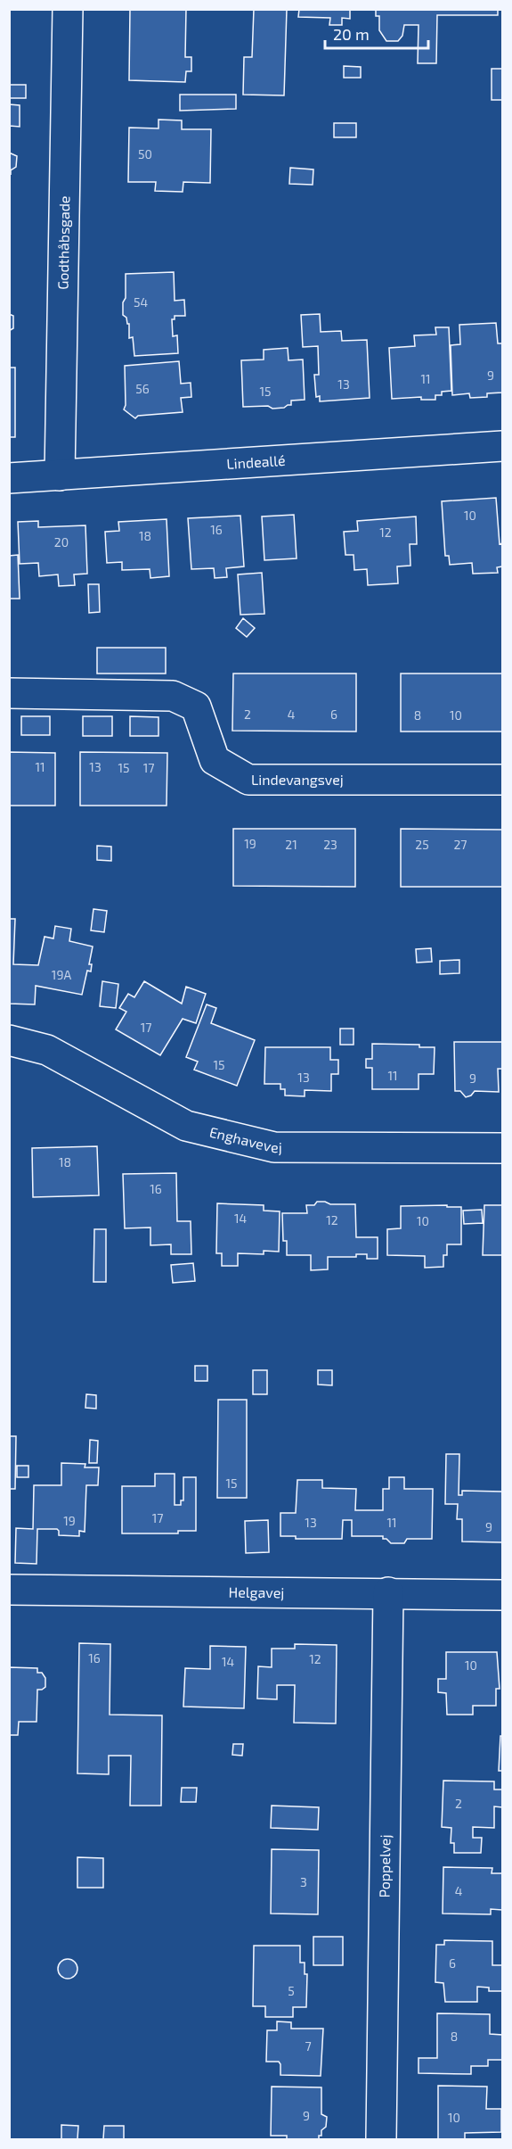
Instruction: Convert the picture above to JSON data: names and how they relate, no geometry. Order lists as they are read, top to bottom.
{
  "streets": {
    "street": [
      "Godthåbsgade",
      "Lindeallé",
      "Lindevangsvej",
      "Enghavevej",
      "Helgavej",
      "Poppelvej"
    ]
  },
  "crossings": [
    ["Godthåbsgade", "Lindeallé"],
    ["Helgavej", "Poppelvej"]
  ],
  "house_numbers": [
    "50",
    "54",
    "9",
    "11",
    "13",
    "56",
    "15",
    "10",
    "16",
    "12",
    "18",
    "20",
    "2",
    "4",
    "6",
    "8",
    "10",
    "11",
    "13",
    "15",
    "17",
    "19",
    "21",
    "23",
    "25",
    "27",
    "19A",
    "17",
    "15",
    "11",
    "13",
    "9",
    "18",
    "16",
    "14",
    "12",
    "10",
    "15",
    "17",
    "19",
    "13",
    "11",
    "9",
    "16",
    "12",
    "14",
    "10",
    "2",
    "3",
    "4",
    "6",
    "5",
    "8",
    "7",
    "9",
    "10"
  ],
  "scale_bar": "20 m"
}
